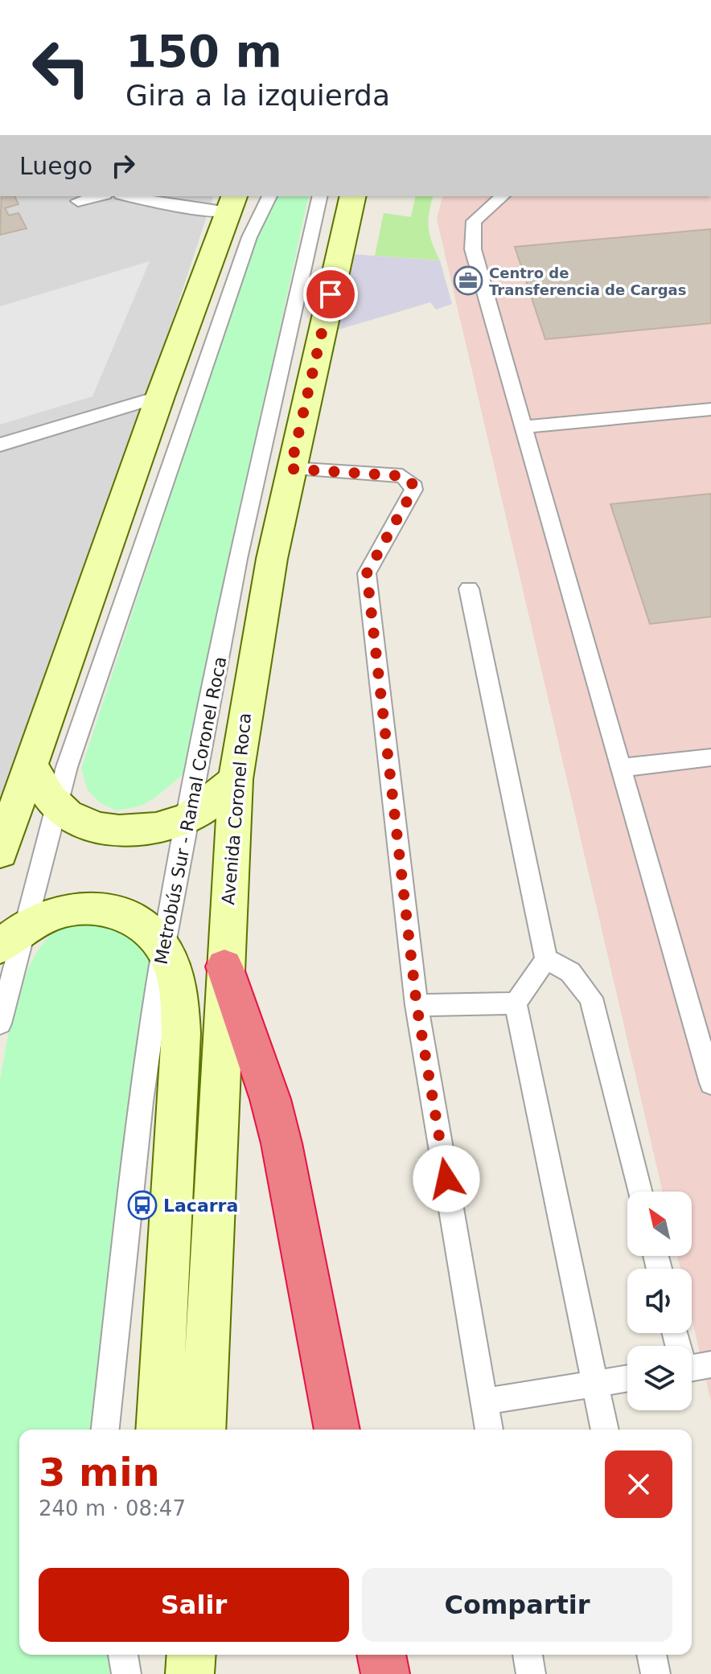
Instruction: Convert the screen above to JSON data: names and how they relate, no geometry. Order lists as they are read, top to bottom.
{
  "streets": {
    "main road": ["Avenida Coronel Roca"],
    "lane": ["Metrobús Sur - Ramal Coronel Roca"]
  },
  "places": {
    "office": ["Centro de Transferencia de Cargas"],
    "bus stop": ["Lacarra"]
  },
  "north": "top left",
  "page": {
    "turn": ["150 m", "Gira a la izquierda"],
    "then": "Luego",
    "heading": ["3 min", "240 m · 08:47"],
    "buttons": ["Salir", "Compartir"]
  }
}
